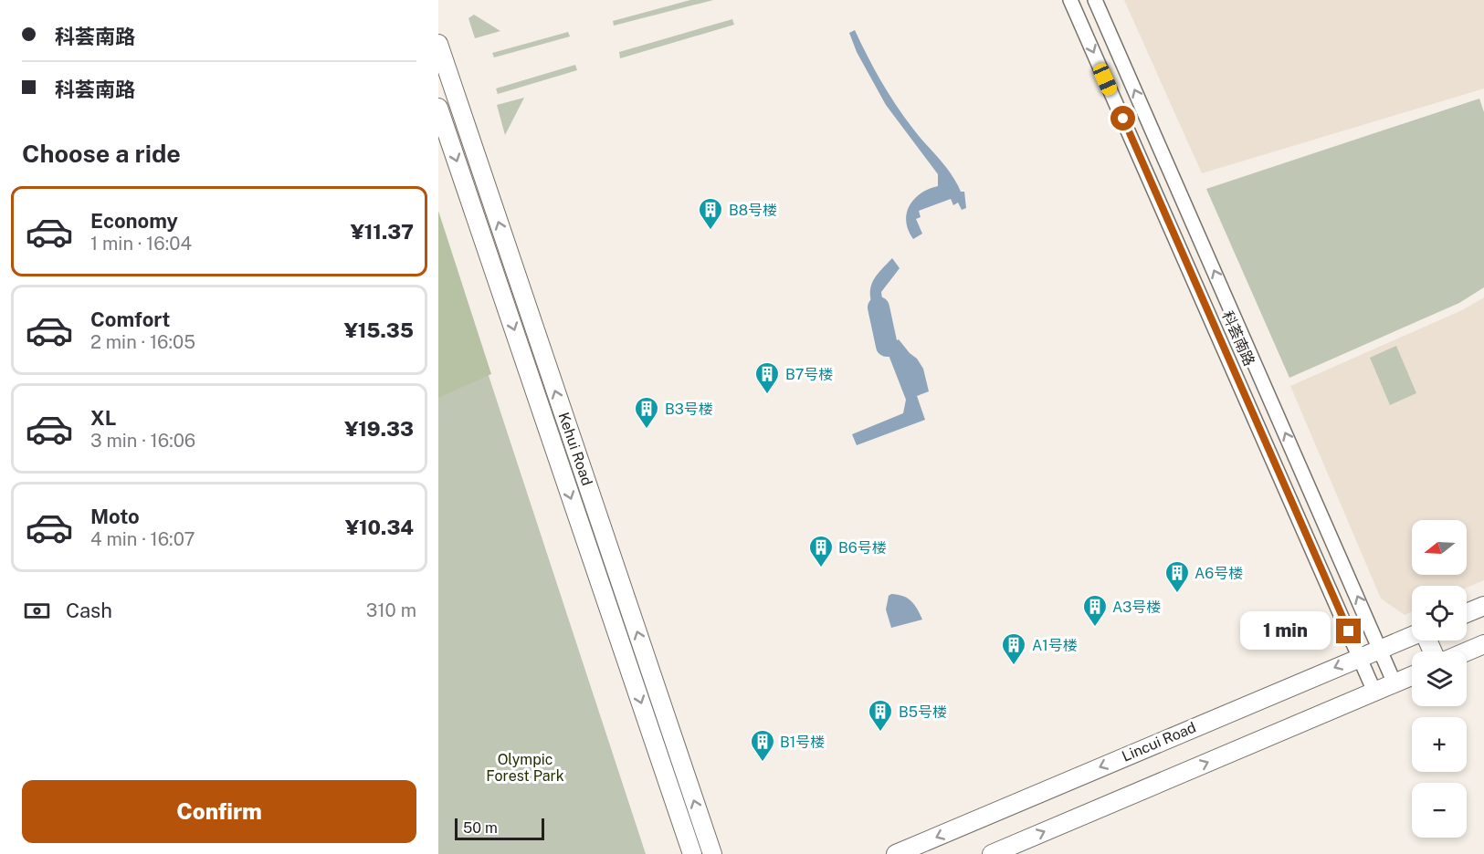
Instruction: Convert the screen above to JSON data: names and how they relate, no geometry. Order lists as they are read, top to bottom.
{
  "streets": {
    "main road": ["Kehui Road", "Lincui Road"],
    "street": ["科荟南路"]
  },
  "crossings": [
    ["科荟南路", "Lincui Road"]
  ],
  "parks": ["Olympic Forest Park"],
  "places": {
    "building": [
      "B8号楼",
      "B7号楼",
      "B3号楼",
      "B6号楼",
      "A6号楼",
      "A3号楼",
      "A1号楼",
      "B5号楼",
      "B1号楼"
    ]
  },
  "scale_bar": "50 m",
  "north": "left",
  "page": {
    "banner": ["科荟南路", "科荟南路"],
    "heading": "Choose a ride",
    "list": [
      {
        "name": "Economy",
        "note": "1 min · 16:04",
        "value": "¥11.37"
      },
      {
        "name": "Comfort",
        "note": "2 min · 16:05",
        "value": "¥15.35"
      },
      {
        "name": "XL",
        "note": "3 min · 16:06",
        "value": "¥19.33"
      },
      {
        "name": "Moto",
        "note": "4 min · 16:07",
        "value": "¥10.34"
      }
    ],
    "map_buttons": ["+", "−"],
    "pay": ["Cash", "310 m"],
    "bubble": "1 min",
    "buttons": "Confirm",
    "scale": "50 m"
  }
}
